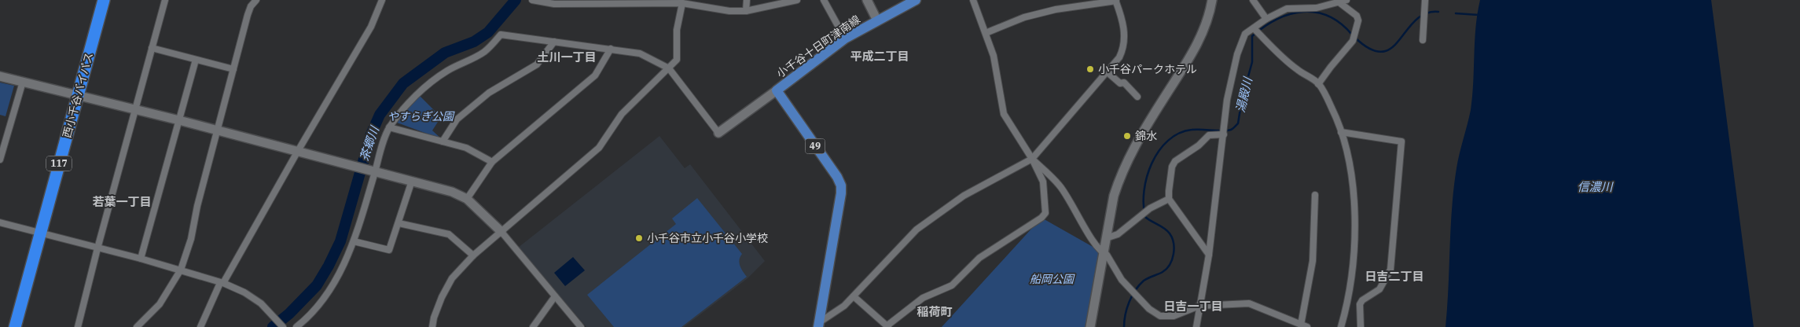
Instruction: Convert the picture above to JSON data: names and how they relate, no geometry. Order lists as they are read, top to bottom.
{
  "streets": {
    "highway": ["西小千谷バイパス", "117"],
    "main road": ["小千谷十日町津南線", "49"]
  },
  "districts": [
    "平成二丁目",
    "土川一丁目",
    "若葉一丁目",
    "日吉二丁目",
    "日吉一丁目",
    "稲荷町"
  ],
  "water": ["湯殿川", "茶郷川", "信濃川"],
  "parks": ["やすらぎ公園", "船岡公園"],
  "places": ["小千谷パークホテル", "錦水", "小千谷市立小千谷小学校"]
}
